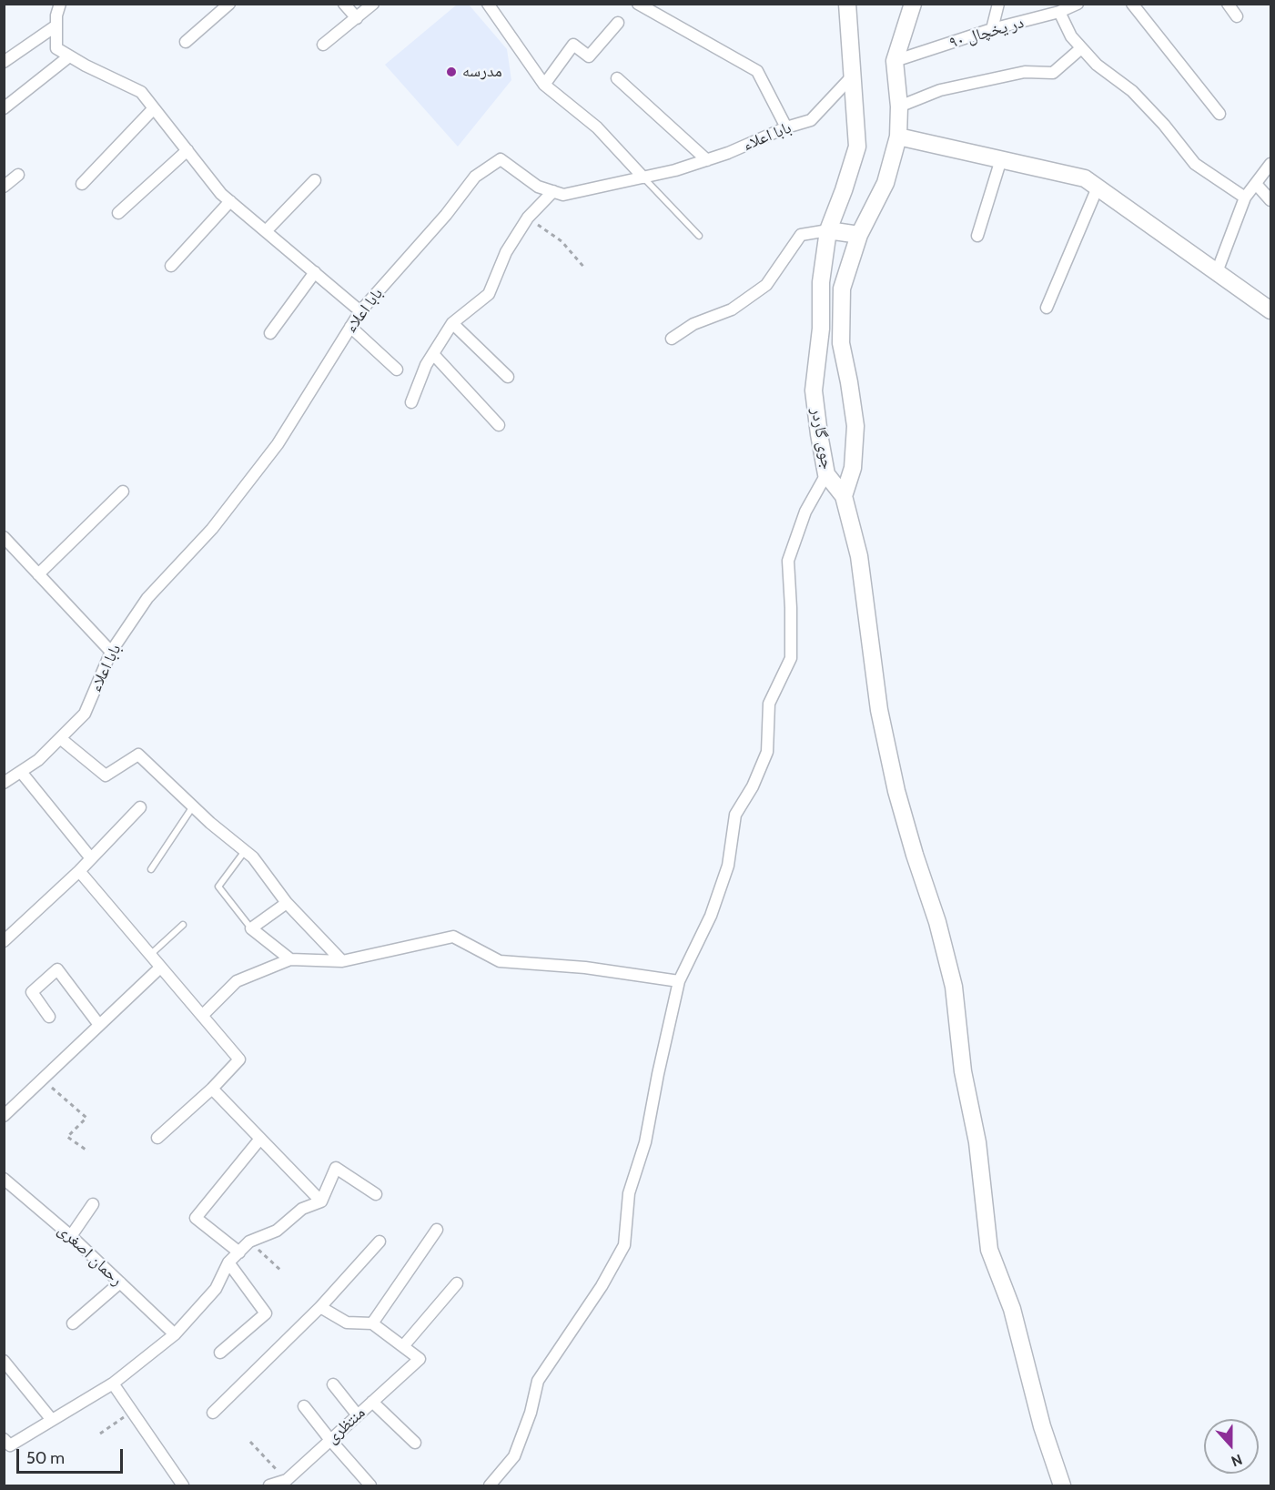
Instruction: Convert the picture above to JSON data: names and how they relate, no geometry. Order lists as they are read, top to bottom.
{
  "streets": {
    "street": [
      "در یخچال ۹۰",
      "بابا اعلاء",
      "جوی گاردر",
      "رحمان اصغری",
      "منتظری"
    ]
  },
  "crossings": [
    ["در یخچال ۹۰", "جوی گاردر"],
    ["بابا اعلاء", "جوی گاردر"]
  ],
  "places": ["مدرسه"],
  "scale_bar": "50 m",
  "north": "bottom"
}
